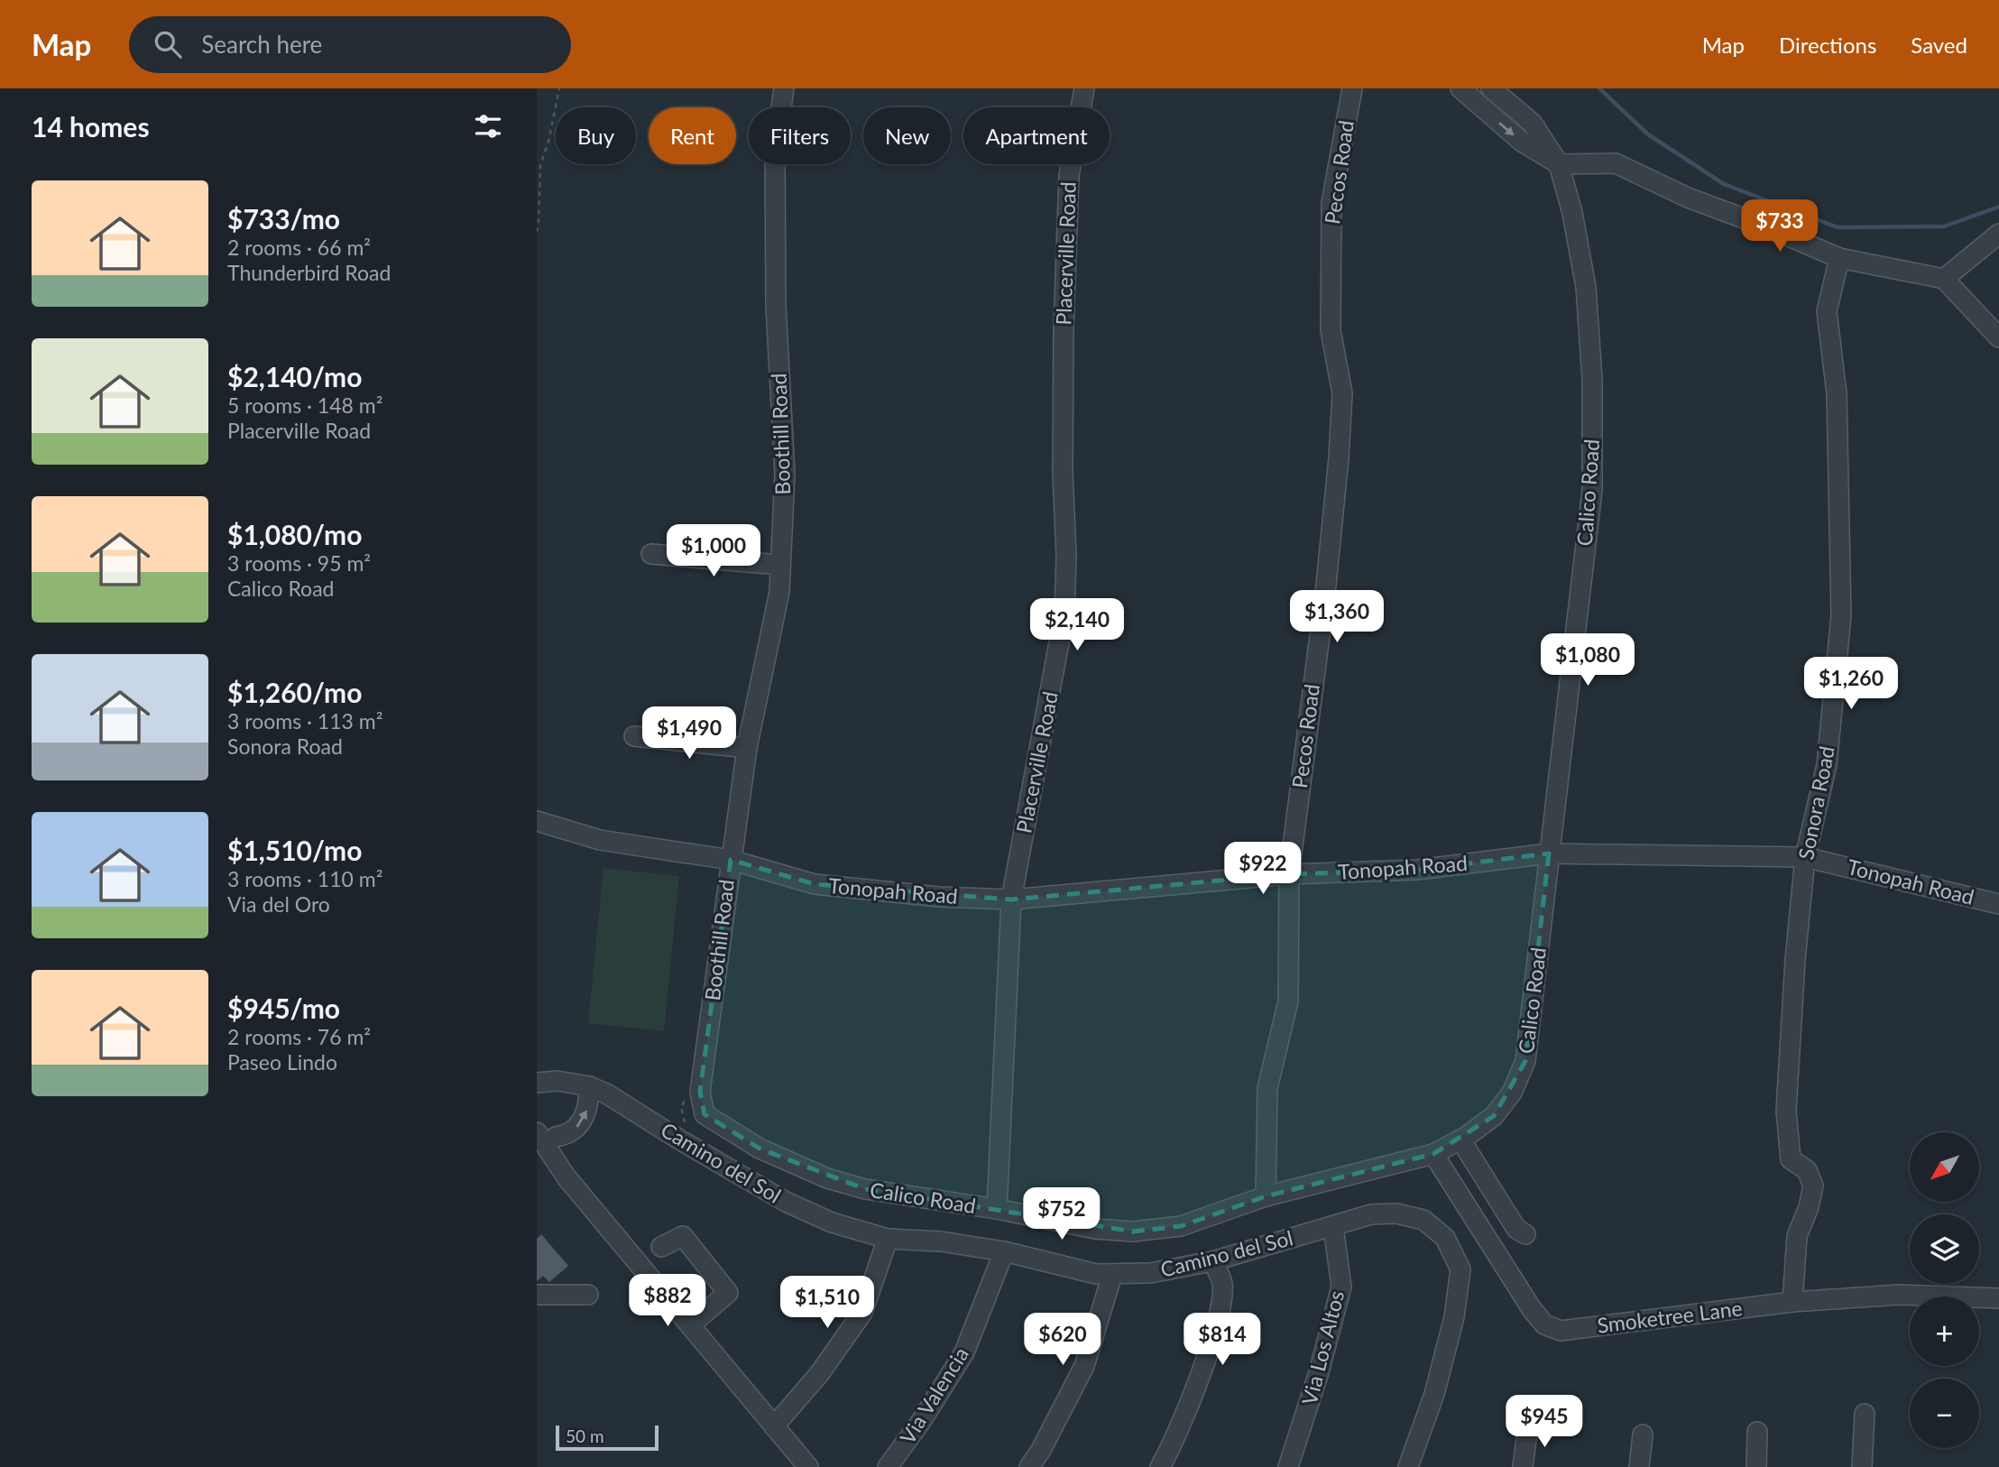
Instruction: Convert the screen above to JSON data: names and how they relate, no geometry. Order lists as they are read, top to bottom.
{
  "streets": {
    "street": [
      "Pecos Road",
      "Placerville Road",
      "Boothill Road",
      "Calico Road",
      "Sonora Road",
      "Tonopah Road",
      "Camino del Sol",
      "Smoketree Lane",
      "Via Los Altos",
      "Via Valencia"
    ]
  },
  "crossings": [
    ["Pecos Road", "Calico Road"],
    ["Pecos Road", "Tonopah Road"],
    ["Placerville Road", "Calico Road"],
    ["Placerville Road", "Tonopah Road"],
    ["Boothill Road", "Calico Road"],
    ["Boothill Road", "Tonopah Road"],
    ["Calico Road", "Tonopah Road"],
    ["Calico Road", "Smoketree Lane"],
    ["Sonora Road", "Tonopah Road"],
    ["Sonora Road", "Smoketree Lane"],
    ["Camino del Sol", "Via Los Altos"],
    ["Camino del Sol", "Via Valencia"]
  ],
  "scale_bar": "50 m",
  "north": "bottom left",
  "page": {
    "header": "Map",
    "search": "Search here",
    "nav": ["Map", "Directions", "Saved"],
    "heading": "14 homes",
    "chip": [
      "Buy",
      "Rent",
      "Filters",
      "New",
      "Apartment"
    ],
    "list": [
      {
        "name": "$733/mo",
        "note": "2 rooms · 66 m² · Thunderbird Road"
      },
      {
        "name": "$2,140/mo",
        "note": "5 rooms · 148 m² · Placerville Road"
      },
      {
        "name": "$1,080/mo",
        "note": "3 rooms · 95 m² · Calico Road"
      },
      {
        "name": "$1,260/mo",
        "note": "3 rooms · 113 m² · Sonora Road"
      },
      {
        "name": "$1,510/mo",
        "note": "3 rooms · 110 m² · Via del Oro"
      },
      {
        "name": "$945/mo",
        "note": "2 rooms · 76 m² · Paseo Lindo"
      }
    ],
    "price": [
      "$733",
      "$1,000",
      "$1,360",
      "$2,140",
      "$1,080",
      "$1,260",
      "$1,490",
      "$922",
      "$752",
      "$882",
      "$1,510",
      "$620",
      "$814",
      "$945"
    ],
    "map_buttons": ["+", "−"],
    "scale": "50 m"
  }
}
